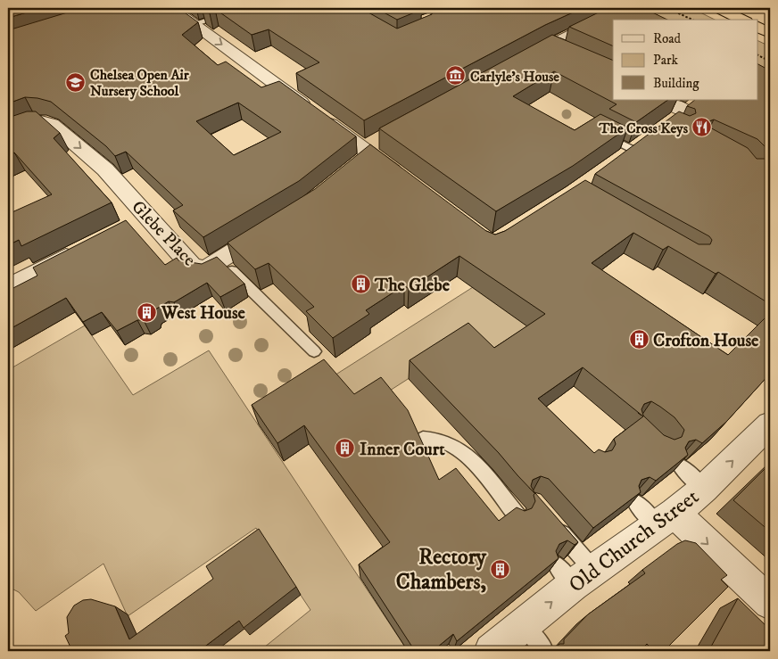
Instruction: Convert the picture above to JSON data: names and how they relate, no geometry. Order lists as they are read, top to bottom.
{
  "streets": {
    "street": ["Glebe Place", "Old Church Street"]
  },
  "one_way": ["Old Church Street"],
  "places": {
    "museum": ["Carlyle's House"],
    "school or university": ["Chelsea Open Air Nursery School"],
    "restaurant": ["The Cross Keys"],
    "building": [
      "The Glebe",
      "West House",
      "Crofton House",
      "Inner Court",
      "Rectory Chambers,"
    ]
  },
  "legend": ["Road", "Park", "Building"]
}
